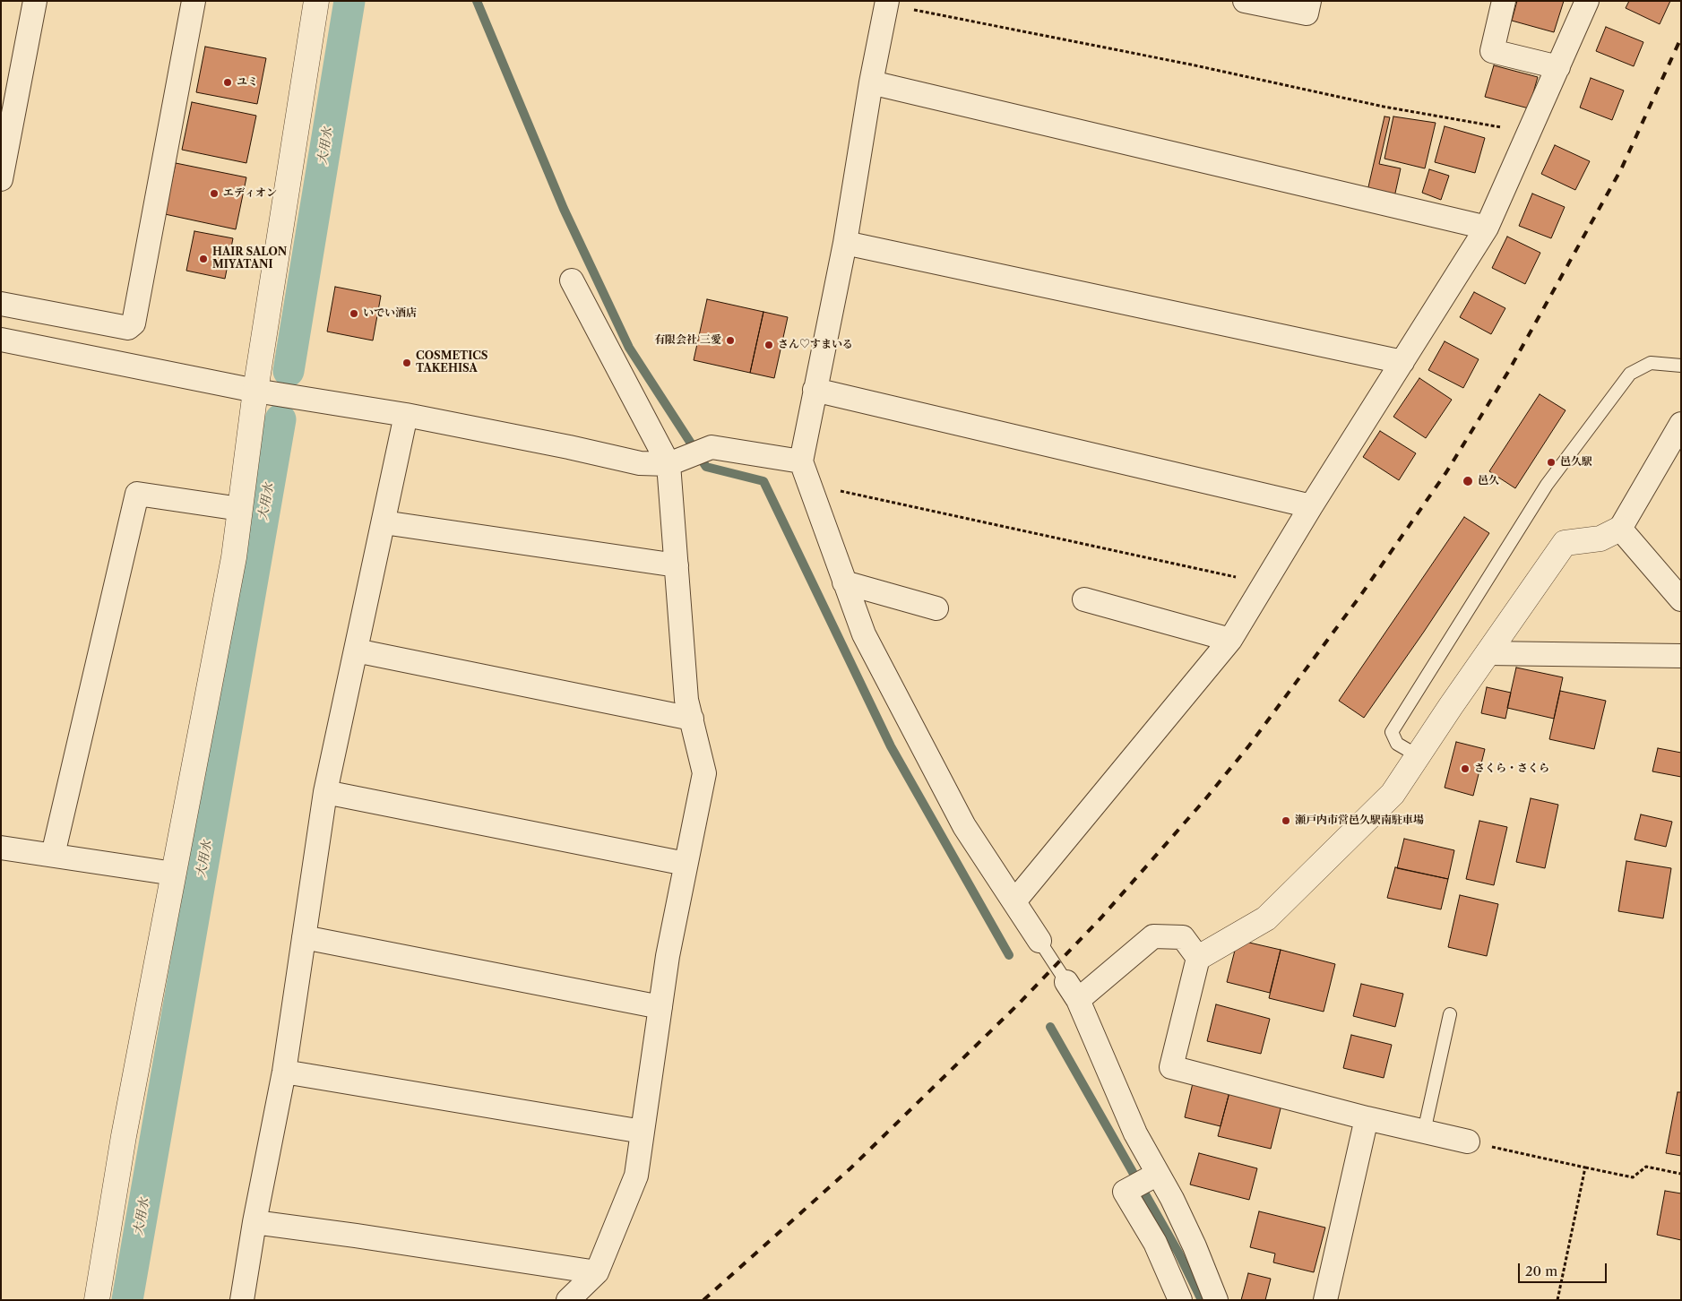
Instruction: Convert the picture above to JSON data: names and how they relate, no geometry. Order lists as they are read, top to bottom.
{
  "water": ["大用水"],
  "places": [
    "ユミ",
    "エディオン",
    "HAIR SALON MIYATANI",
    "いでい酒店",
    "有限会社 三愛",
    "さん♡すまいる",
    "COSMETICS TAKEHISA",
    "邑久駅",
    "邑久",
    "さくら・さくら",
    "瀬戸内市営邑久駅南駐車場"
  ],
  "scale_bar": "20 m"
}
